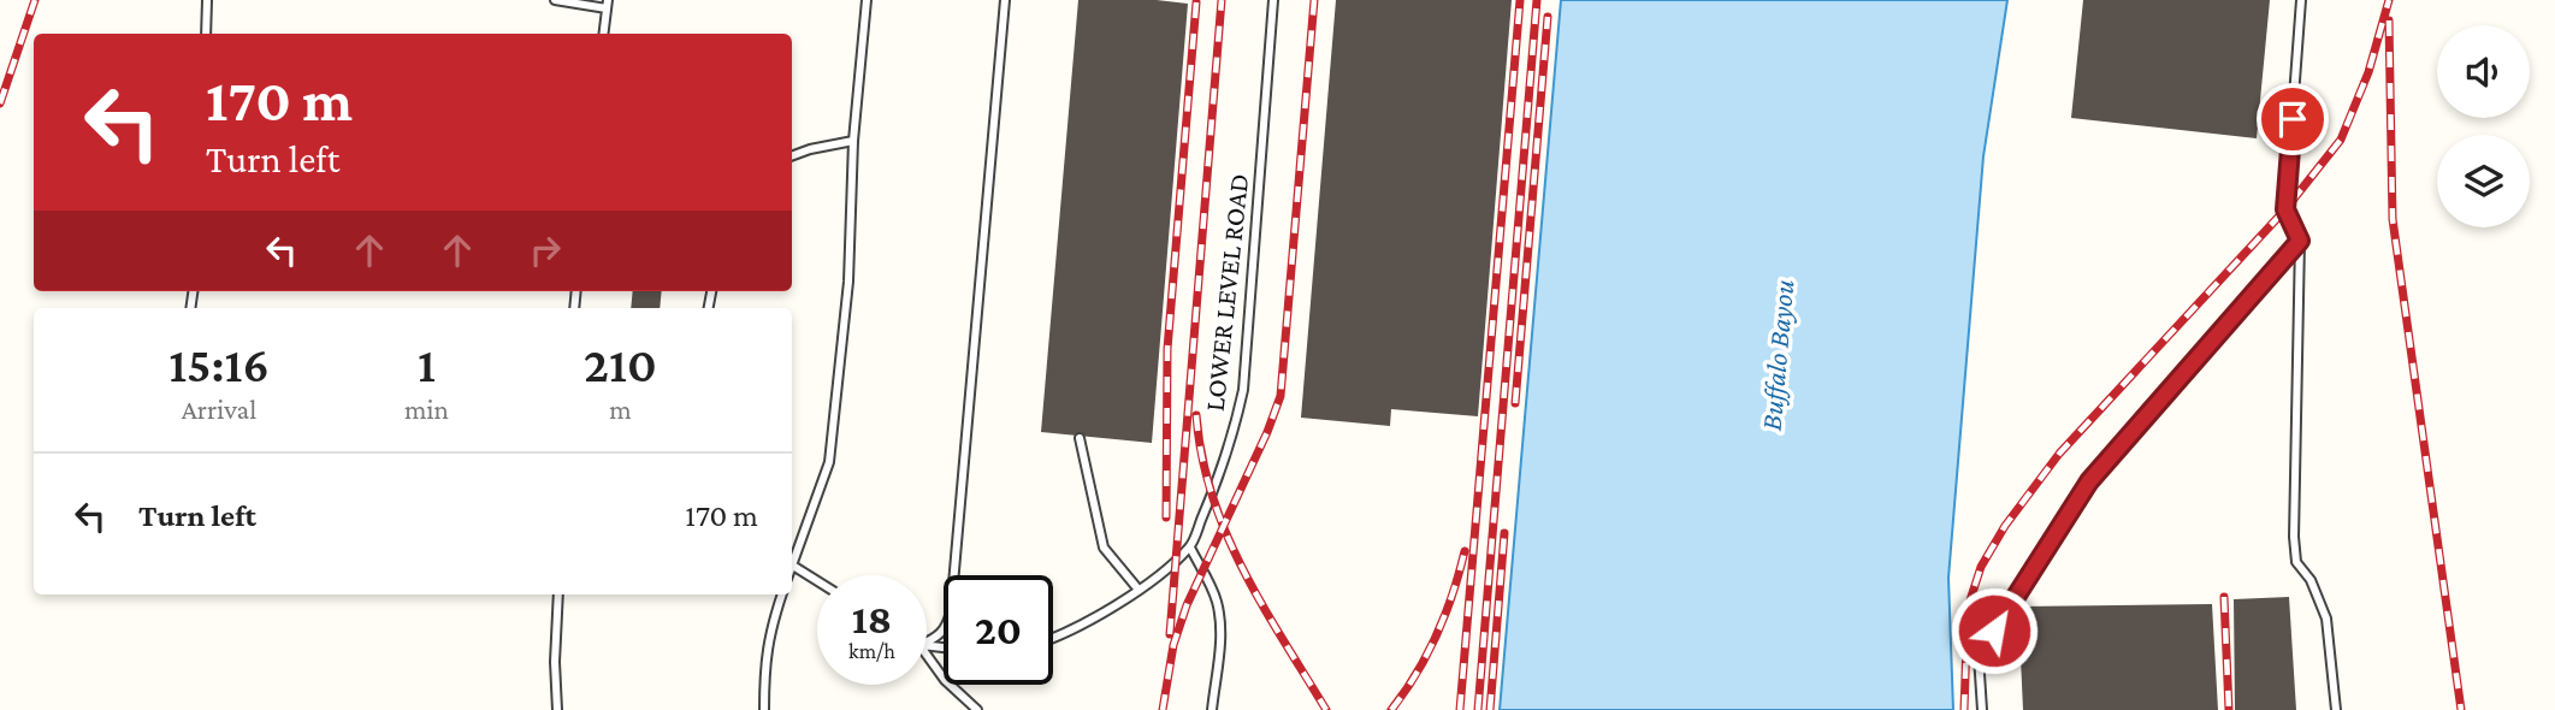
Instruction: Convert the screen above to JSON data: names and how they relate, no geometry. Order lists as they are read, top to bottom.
{
  "streets": {
    "lane": ["LOWER LEVEL ROAD"]
  },
  "water": ["Buffalo Bayou"],
  "page": {
    "turn": ["170 m", "Turn left"],
    "eta": [
      "15:16",
      "Arrival",
      "1",
      "min",
      "210",
      "m"
    ],
    "list": [
      {
        "name": "Turn left",
        "value": "170 m"
      }
    ],
    "speed": "18 km/h",
    "limit": "20"
  }
}
